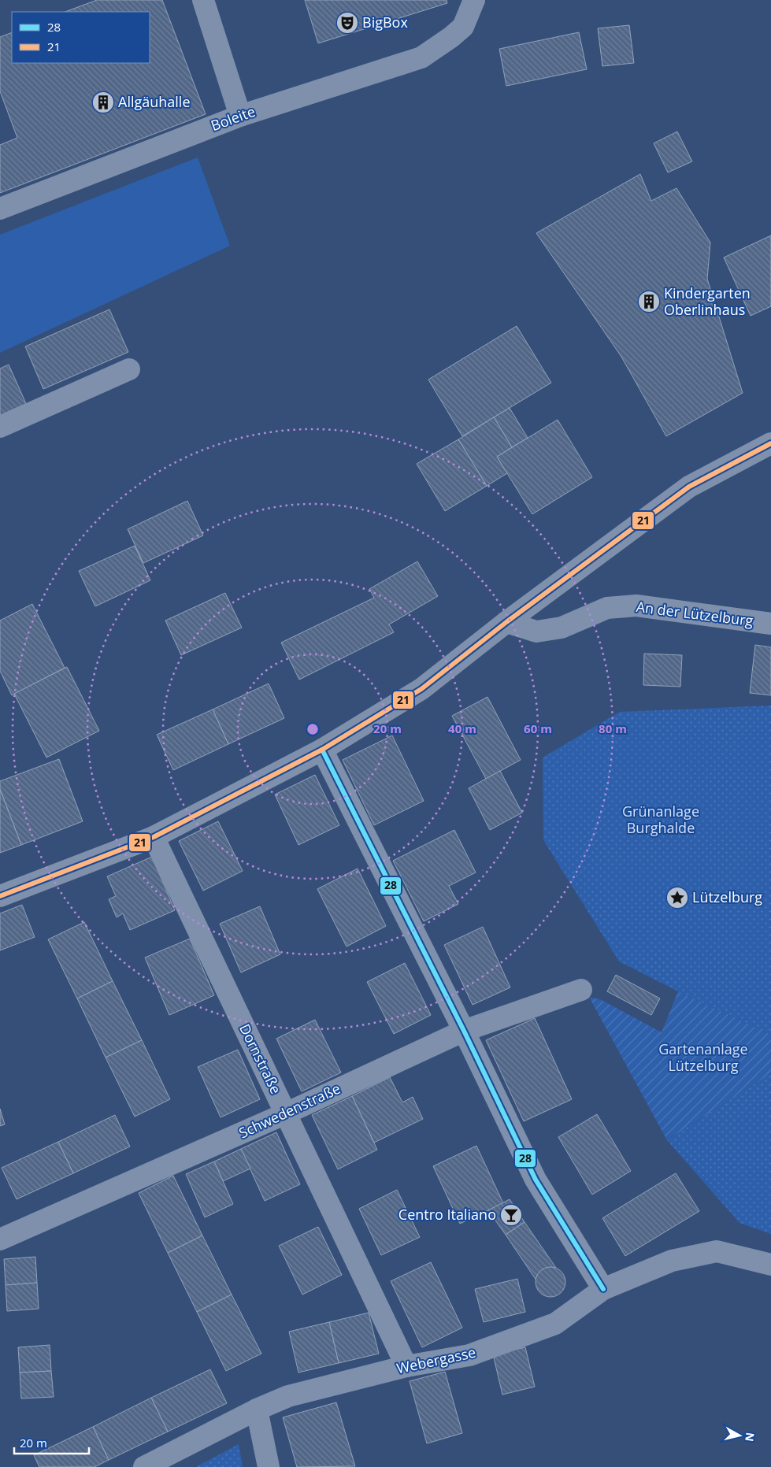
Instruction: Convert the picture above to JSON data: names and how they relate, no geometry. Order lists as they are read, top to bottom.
{
  "streets": {
    "street": [
      "Boleite",
      "An der Lützelburg",
      "Dornstraße",
      "Schwedenstraße",
      "Webergasse"
    ]
  },
  "crossings": [
    ["Dornstraße", "Schwedenstraße"],
    ["Dornstraße", "Webergasse"]
  ],
  "parks": ["Grünanlage Burghalde", "Gartenanlage Lützelburg"],
  "places": {
    "theatre": ["BigBox"],
    "building": ["Allgäuhalle", "Kindergarten Oberlinhaus"],
    "place": ["Lützelburg"],
    "bar": ["Centro Italiano"]
  },
  "lines": ["transit line 21", "transit line 28"],
  "legend": ["28", "21"],
  "scale_bar": "20 m",
  "north": "right",
  "rings": [
    "20 m",
    "40 m",
    "60 m",
    "80 m"
  ]
}
